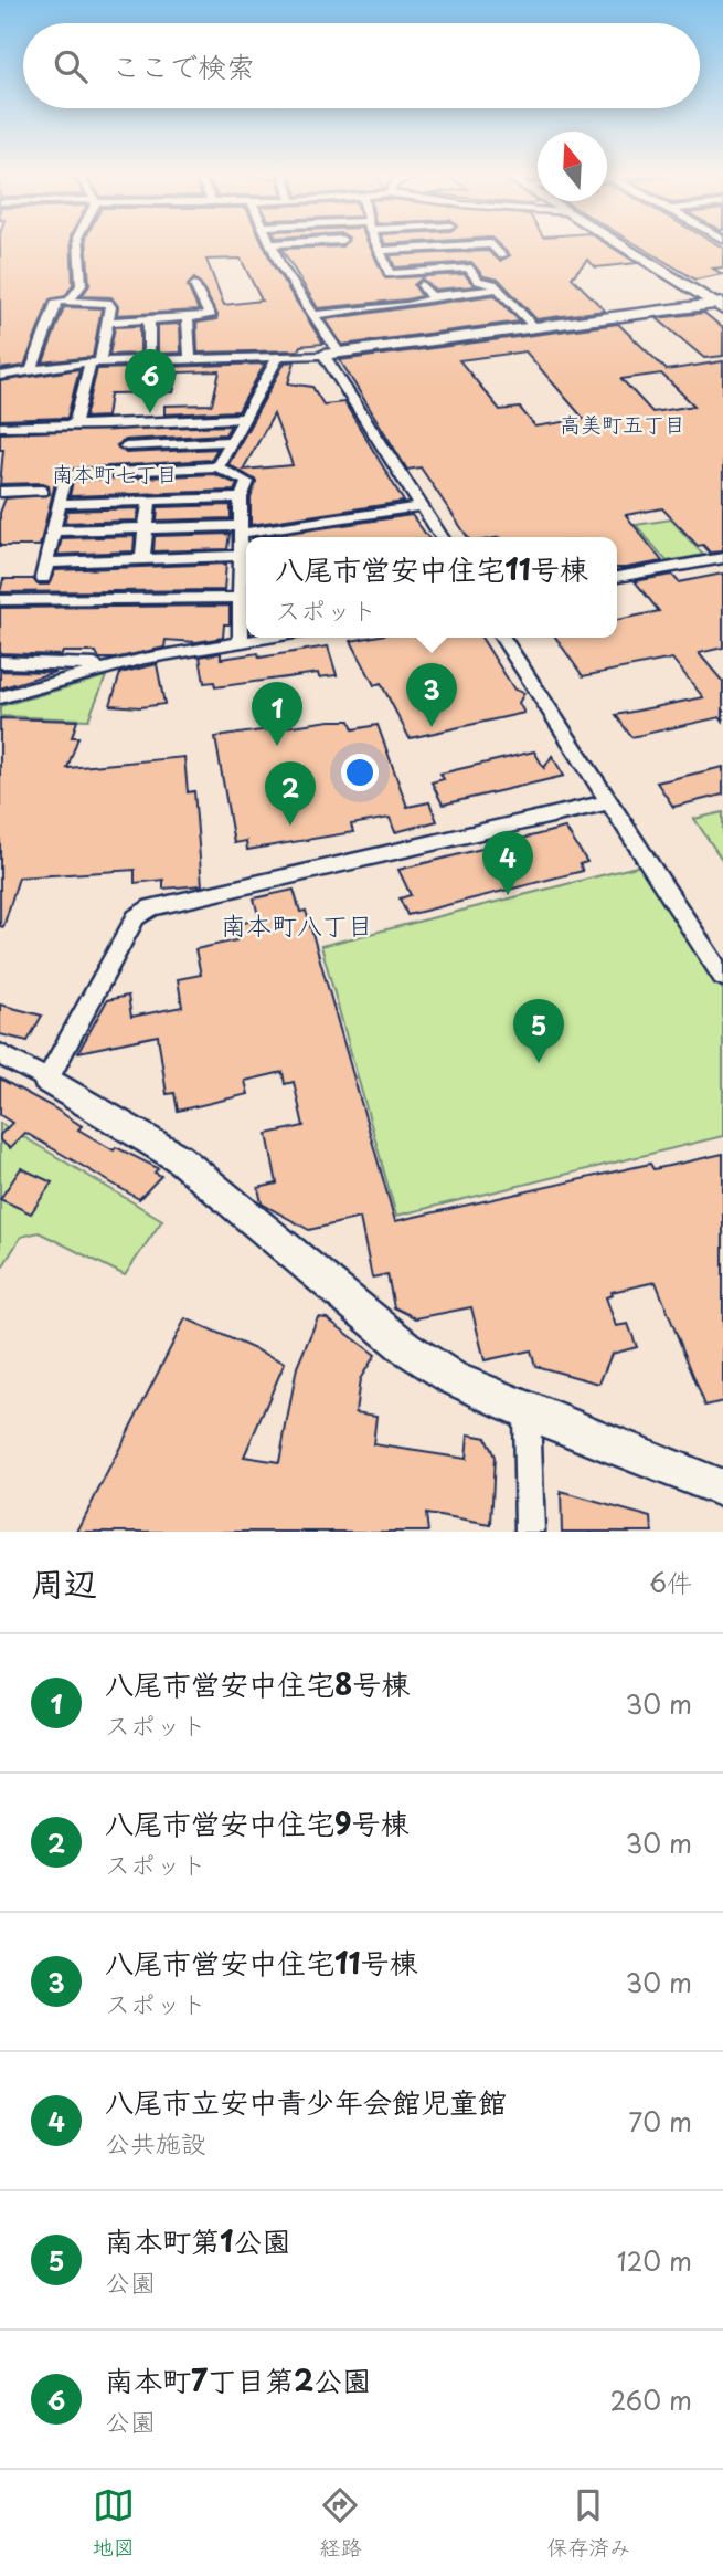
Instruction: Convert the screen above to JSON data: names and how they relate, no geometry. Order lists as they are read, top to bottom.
{
  "districts": ["高美町五丁目", "南本町七丁目", "南本町八丁目"],
  "north": "top",
  "page": {
    "search": "ここで検索",
    "pins": [
      "6",
      "3",
      "1",
      "2",
      "4",
      "5"
    ],
    "popup": ["八尾市営安中住宅11号棟", "スポット"],
    "heading": ["周辺", "6件"],
    "list": [
      {
        "mark": "1",
        "name": "八尾市営安中住宅8号棟",
        "note": "スポット",
        "value": "30 m"
      },
      {
        "mark": "2",
        "name": "八尾市営安中住宅9号棟",
        "note": "スポット",
        "value": "30 m"
      },
      {
        "mark": "3",
        "name": "八尾市営安中住宅11号棟",
        "note": "スポット",
        "value": "30 m"
      },
      {
        "mark": "4",
        "name": "八尾市立安中青少年会館児童館",
        "note": "公共施設",
        "value": "70 m"
      },
      {
        "mark": "5",
        "name": "南本町第1公園",
        "note": "公園",
        "value": "120 m"
      },
      {
        "mark": "6",
        "name": "南本町7丁目第2公園",
        "note": "公園",
        "value": "260 m"
      }
    ],
    "nav": ["地図", "経路", "保存済み"]
  }
}
